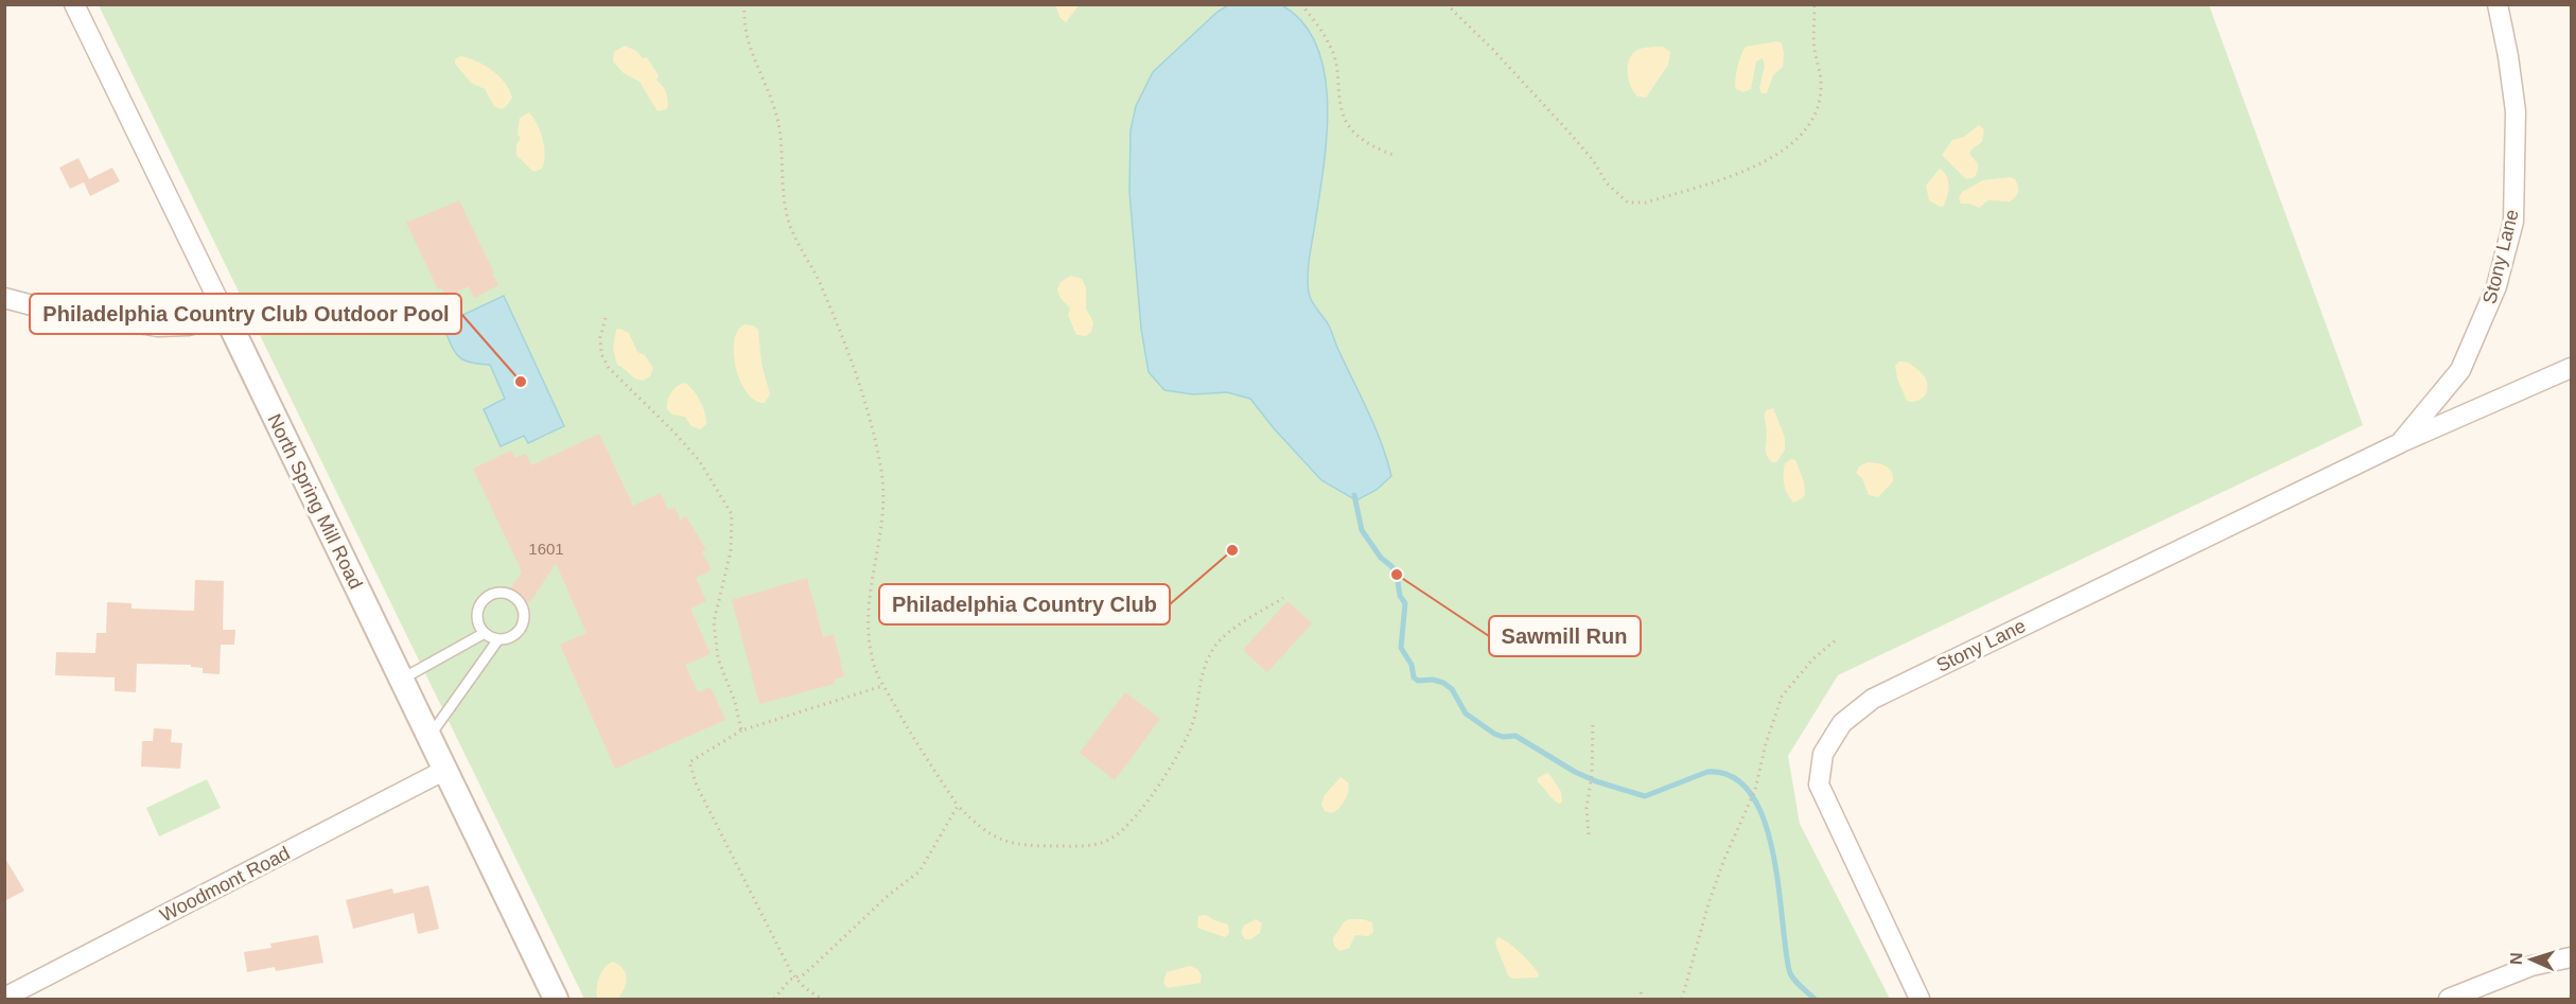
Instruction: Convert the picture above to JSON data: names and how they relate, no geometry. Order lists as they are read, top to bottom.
{
  "streets": {
    "street": ["Stony Lane", "North Spring Mill Road", "Woodmont Road"]
  },
  "crossings": [
    ["North Spring Mill Road", "Woodmont Road"]
  ],
  "places": ["Philadelphia Country Club Outdoor Pool", "Philadelphia Country Club", "Sawmill Run"],
  "house_numbers": ["1601"],
  "north": "left"
}
